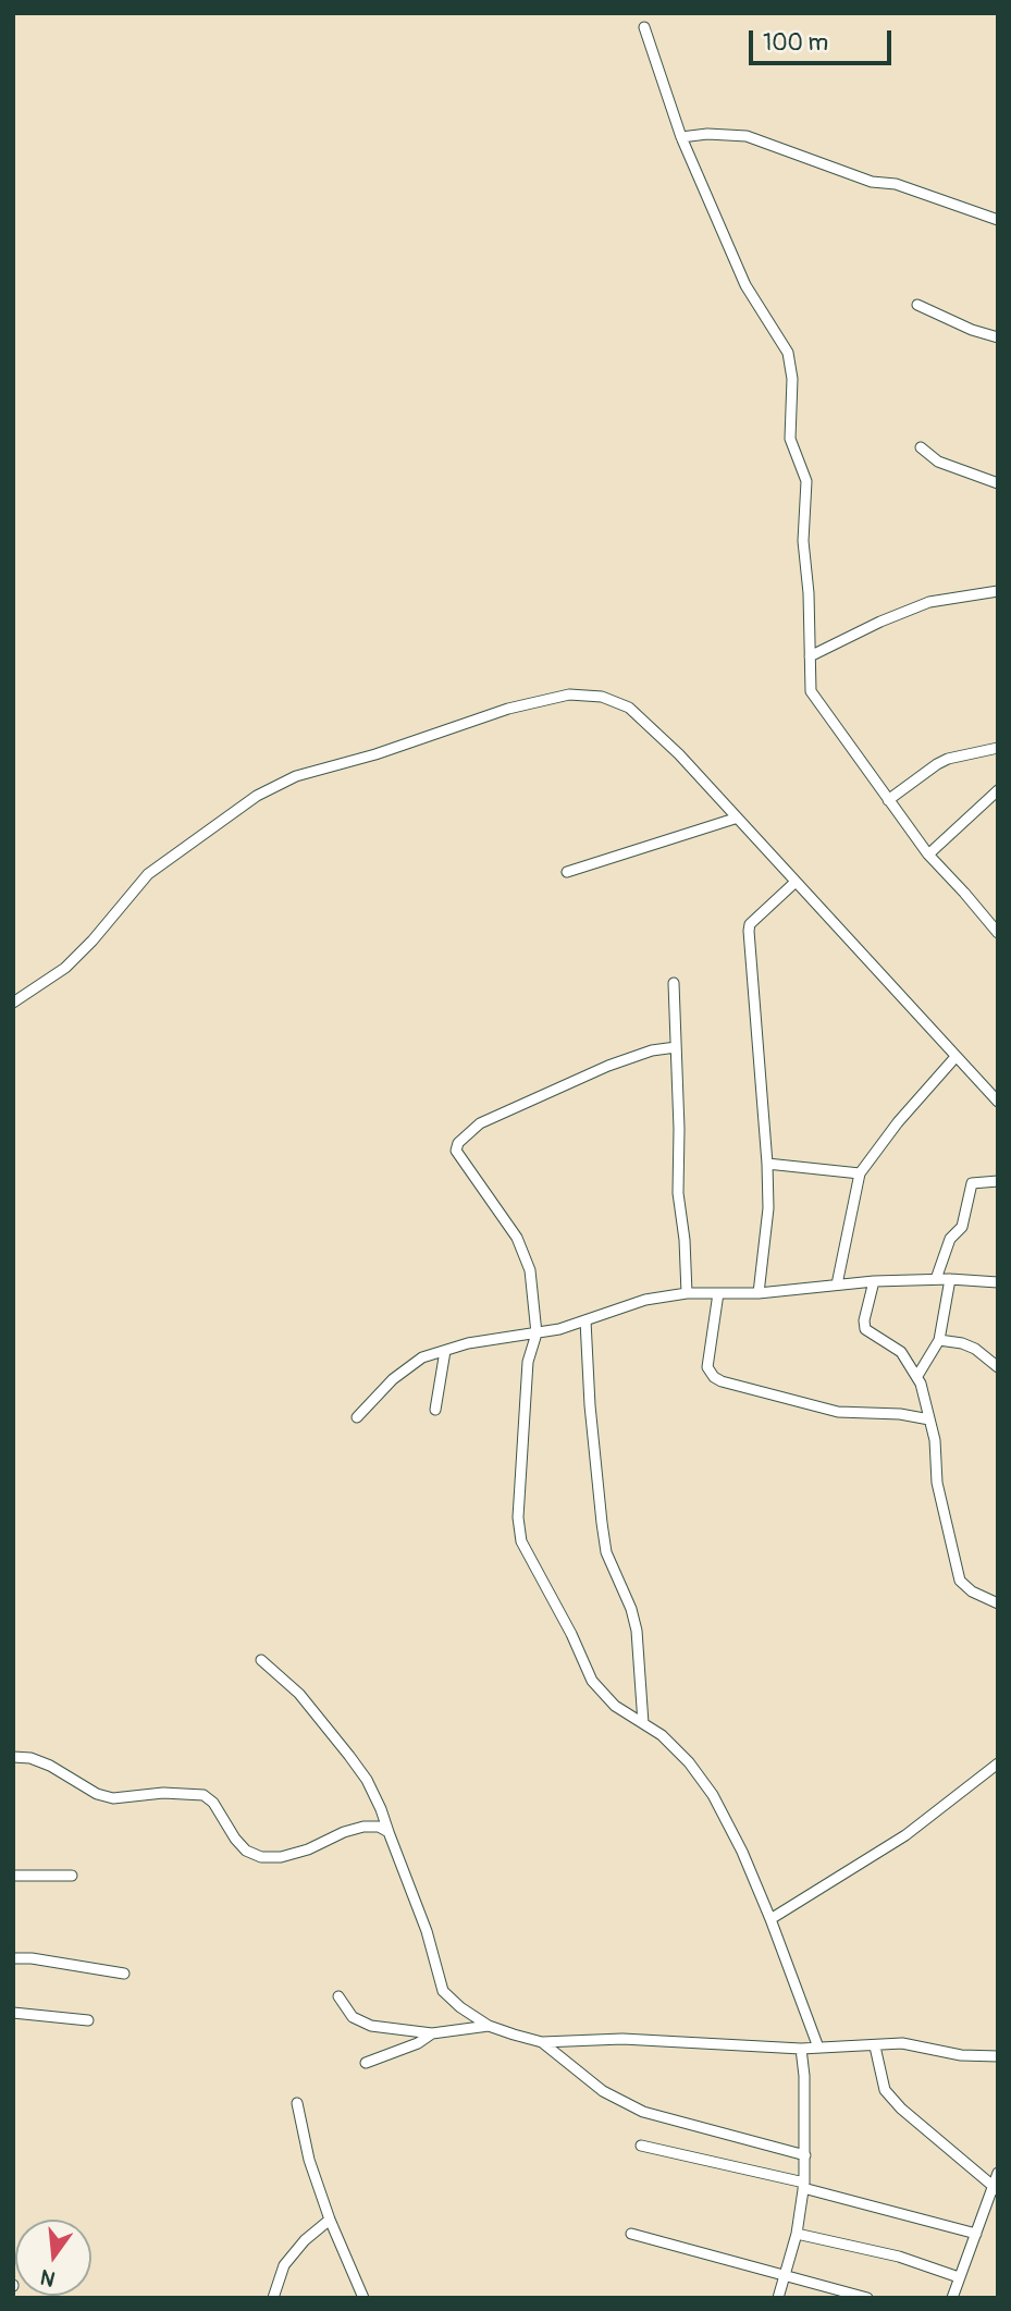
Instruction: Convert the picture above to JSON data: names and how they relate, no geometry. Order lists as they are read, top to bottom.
{
  "scale_bar": "100 m",
  "north": "bottom"
}
